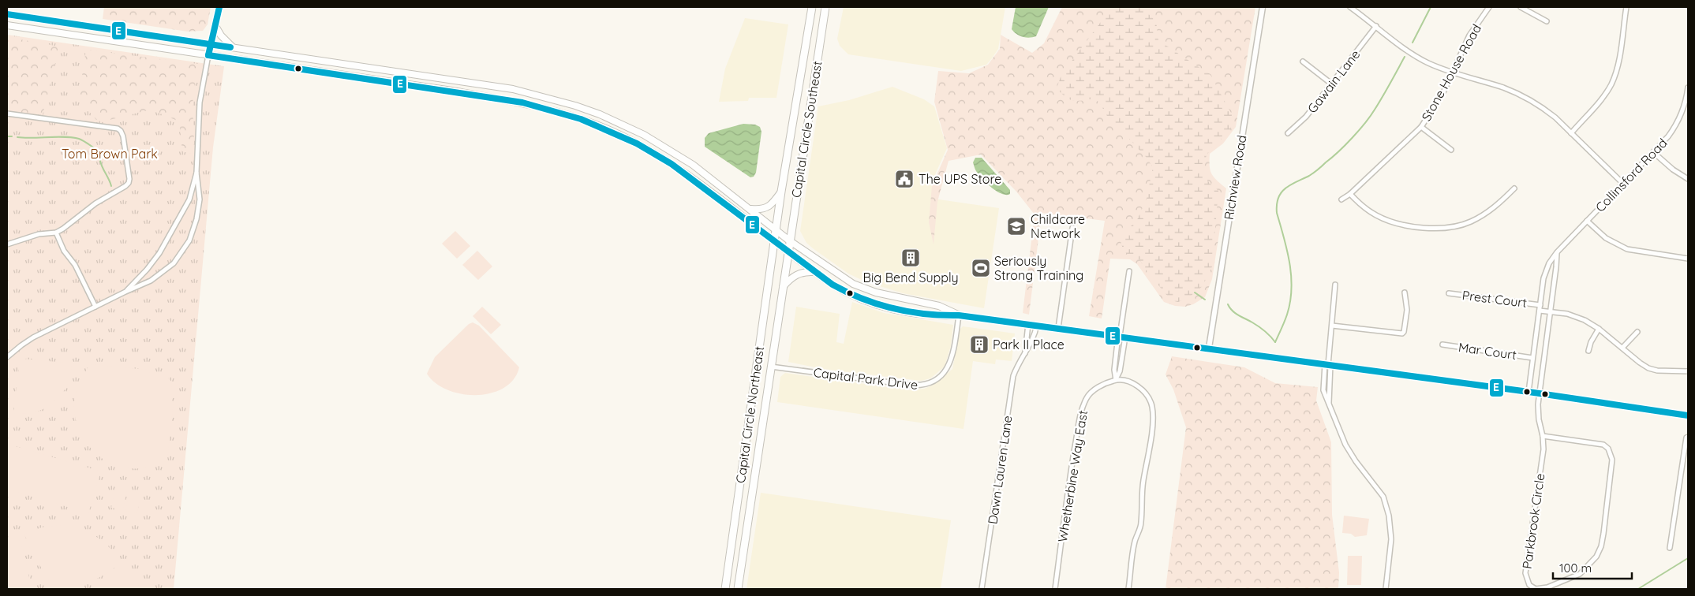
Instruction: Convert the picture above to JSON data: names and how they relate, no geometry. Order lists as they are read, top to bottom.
{
  "streets": {
    "main road": ["Capital Circle Southeast", "Capital Circle Northeast"],
    "street": [
      "Stone House Road",
      "Gawain Lane",
      "Collinsford Road",
      "Richview Road",
      "Prest Court",
      "Mar Court",
      "Capital Park Drive",
      "Dawn Lauren Lane",
      "Whetherbine Way East",
      "Parkbrook Circle"
    ]
  },
  "crossings": [
    ["Capital Circle Southeast", "Capital Circle Northeast"],
    ["Collinsford Road", "Prest Court"],
    ["Collinsford Road", "Mar Court"],
    ["Capital Park Drive", "Capital Circle Northeast"]
  ],
  "parks": ["Tom Brown Park"],
  "places": {
    "public building": ["The UPS Store"],
    "school or university": ["Childcare Network"],
    "building": ["Big Bend Supply", "Park II Place"],
    "sports": ["Seriously Strong Training"]
  },
  "lines": ["transit line E"],
  "scale_bar": "100 m"
}
